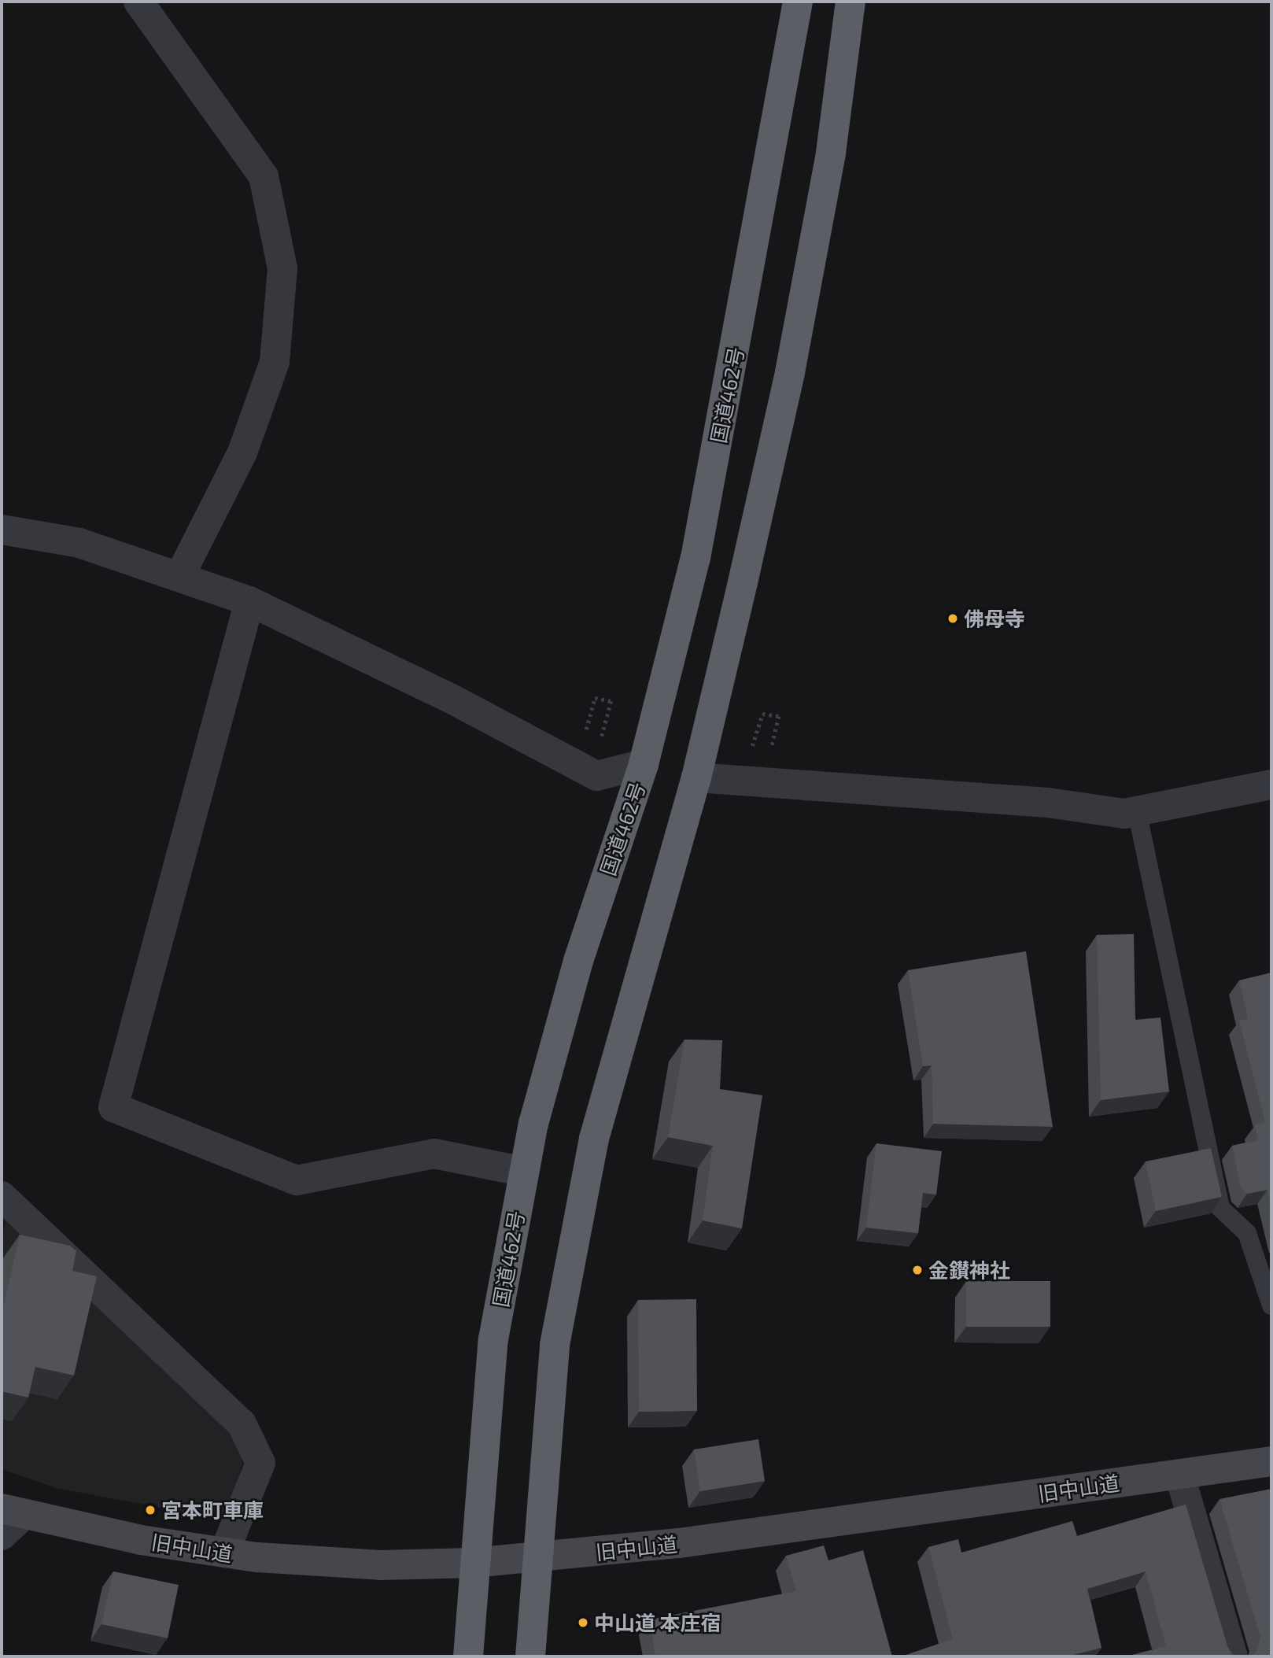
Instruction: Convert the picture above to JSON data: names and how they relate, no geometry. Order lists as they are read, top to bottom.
{
  "streets": {
    "highway": ["国道462号"],
    "main road": ["旧中山道"]
  },
  "crossings": [
    ["国道462号", "旧中山道"]
  ],
  "places": [
    "佛母寺",
    "金鑚神社",
    "宮本町車庫",
    "中山道 本庄宿"
  ]
}
